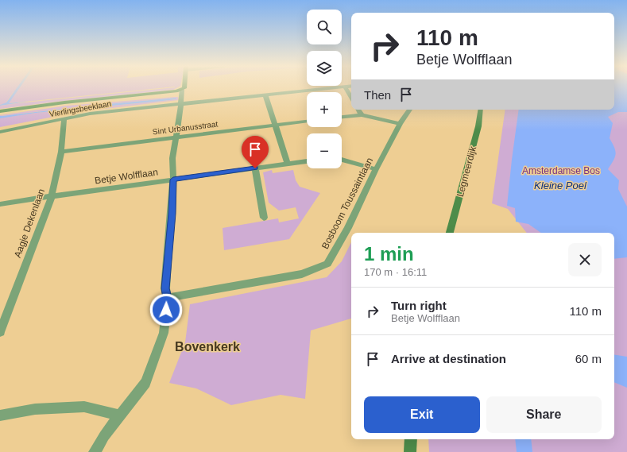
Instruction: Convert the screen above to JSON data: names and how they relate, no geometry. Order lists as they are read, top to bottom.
{
  "streets": {
    "street": [
      "Vierlingsbeeklaan",
      "Sint Urbanusstraat",
      "Legmeerdijk",
      "Betje Wolfflaan",
      "Bosboom Toussaintlaan",
      "Aagje Dekenlaan"
    ]
  },
  "crossings": [
    ["Vierlingsbeeklaan", "Aagje Dekenlaan"],
    ["Sint Urbanusstraat", "Aagje Dekenlaan"],
    ["Betje Wolfflaan", "Aagje Dekenlaan"]
  ],
  "districts": ["Bovenkerk"],
  "water": ["Kleine Poel"],
  "parks": ["Amsterdamse Bos"],
  "page": {
    "map_buttons": ["+", "−"],
    "turn": ["110 m", "Betje Wolfflaan"],
    "then": "Then",
    "heading": ["1 min", "170 m · 16:11"],
    "list": [
      {
        "name": "Turn right",
        "note": "Betje Wolfflaan",
        "value": "110 m"
      },
      {
        "name": "Arrive at destination",
        "value": "60 m"
      }
    ],
    "buttons": ["Exit", "Share"]
  }
}
